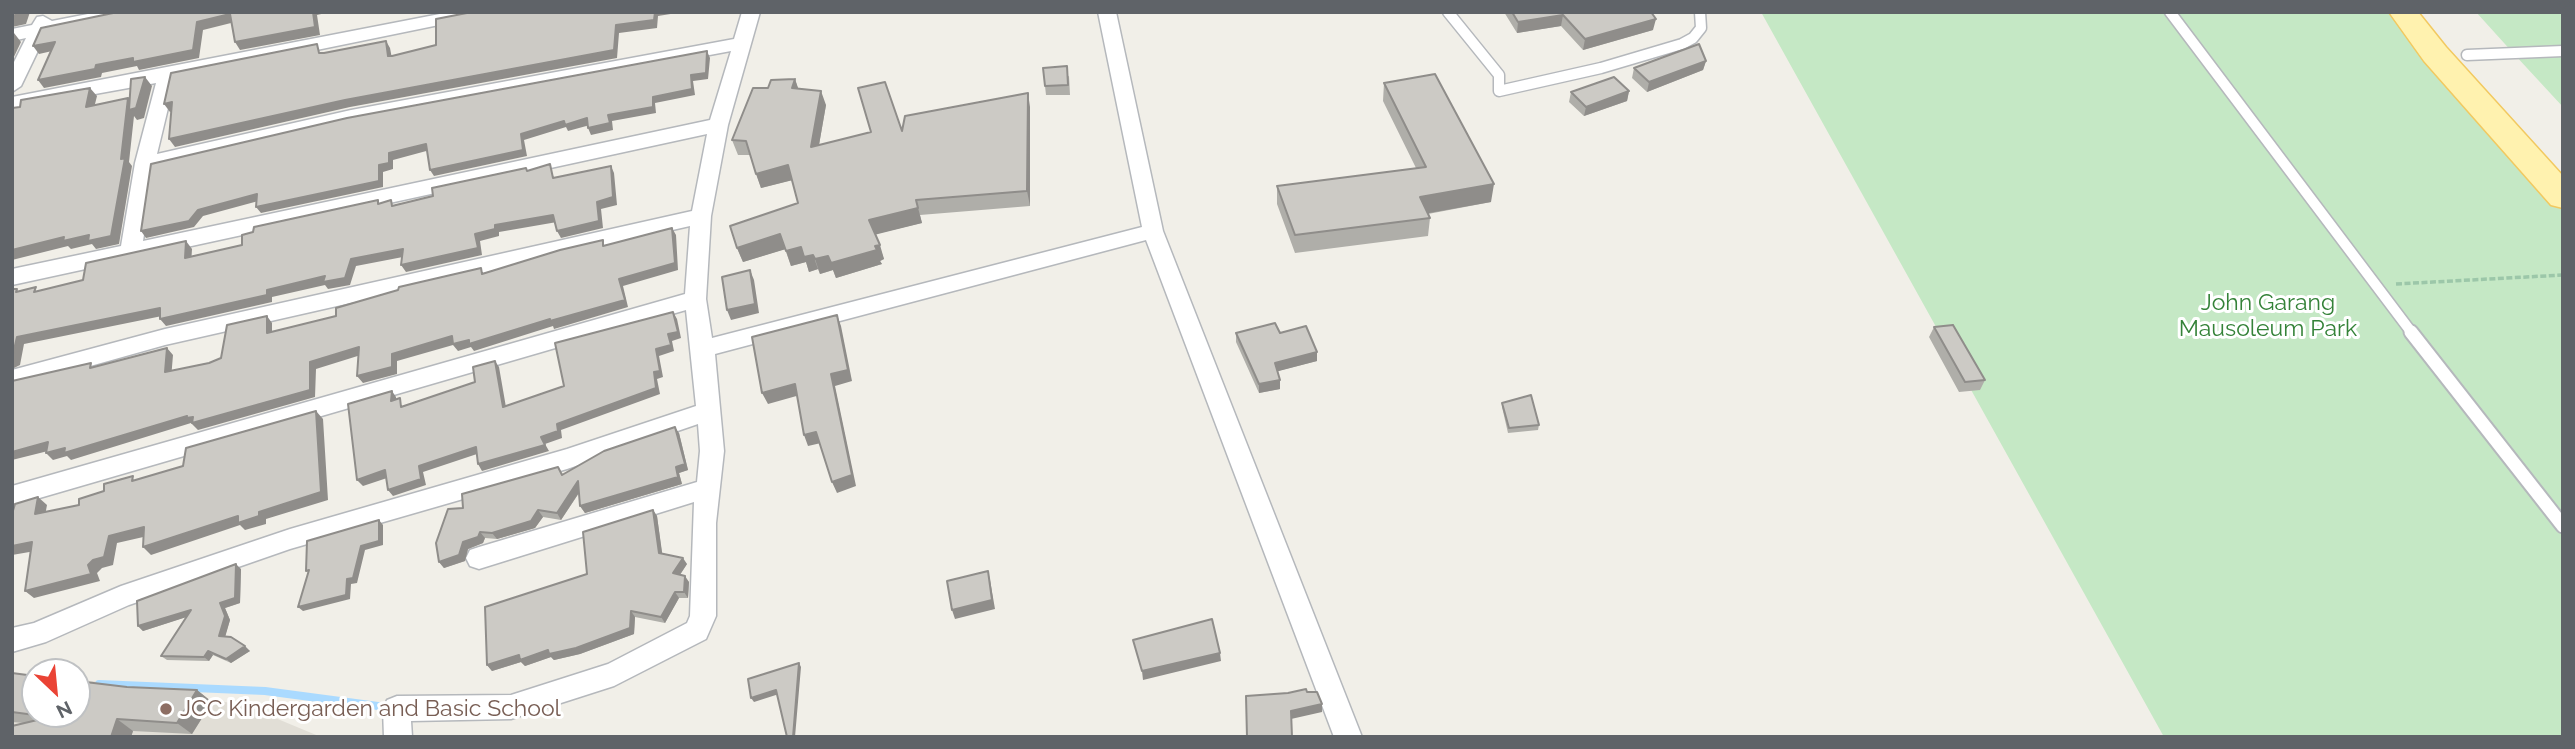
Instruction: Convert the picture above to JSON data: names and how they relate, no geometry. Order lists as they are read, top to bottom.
{
  "parks": ["John Garang Mausoleum Park"],
  "places": ["JCC Kindergarden and Basic School"],
  "north": "bottom right"
}
